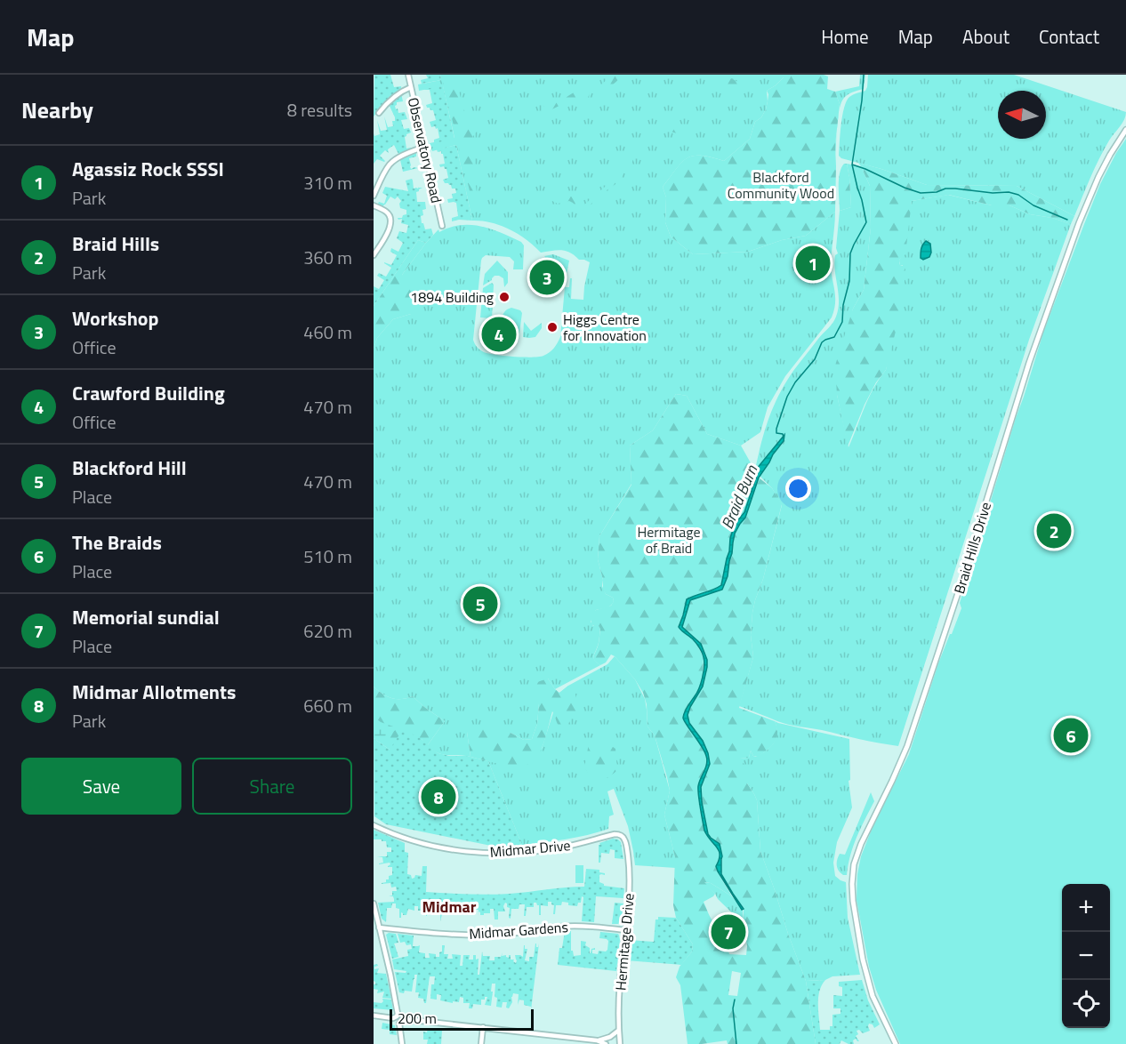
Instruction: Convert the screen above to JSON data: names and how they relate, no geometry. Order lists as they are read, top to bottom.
{
  "streets": {
    "street": [
      "Observatory Road",
      "Braid Hills Drive",
      "Midmar Drive",
      "Midmar Gardens",
      "Hermitage Drive"
    ]
  },
  "crossings": [
    ["Midmar Drive", "Hermitage Drive"],
    ["Midmar Gardens", "Hermitage Drive"]
  ],
  "districts": ["Midmar"],
  "water": ["Braid Burn"],
  "parks": ["Blackford Community Wood", "Hermitage of Braid"],
  "places": ["1894 Building", "Higgs Centre for Innovation"],
  "scale_bar": "200 m",
  "north": "left",
  "page": {
    "header": "Map",
    "nav": [
      "Home",
      "Map",
      "About",
      "Contact"
    ],
    "heading": ["Nearby", "8 results"],
    "list": [
      {
        "mark": "1",
        "name": "Agassiz Rock SSSI",
        "note": "Park",
        "value": "310 m"
      },
      {
        "mark": "2",
        "name": "Braid Hills",
        "note": "Park",
        "value": "360 m"
      },
      {
        "mark": "3",
        "name": "Workshop",
        "note": "Office",
        "value": "460 m"
      },
      {
        "mark": "4",
        "name": "Crawford Building",
        "note": "Office",
        "value": "470 m"
      },
      {
        "mark": "5",
        "name": "Blackford Hill",
        "note": "Place",
        "value": "470 m"
      },
      {
        "mark": "6",
        "name": "The Braids",
        "note": "Place",
        "value": "510 m"
      },
      {
        "mark": "7",
        "name": "Memorial sundial",
        "note": "Place",
        "value": "620 m"
      },
      {
        "mark": "8",
        "name": "Midmar Allotments",
        "note": "Park",
        "value": "660 m"
      }
    ],
    "pins": [
      "1",
      "3",
      "4",
      "2",
      "5",
      "6",
      "8",
      "7"
    ],
    "buttons": ["Save", "Share"],
    "map_buttons": ["+", "−"],
    "scale": "200 m"
  }
}
